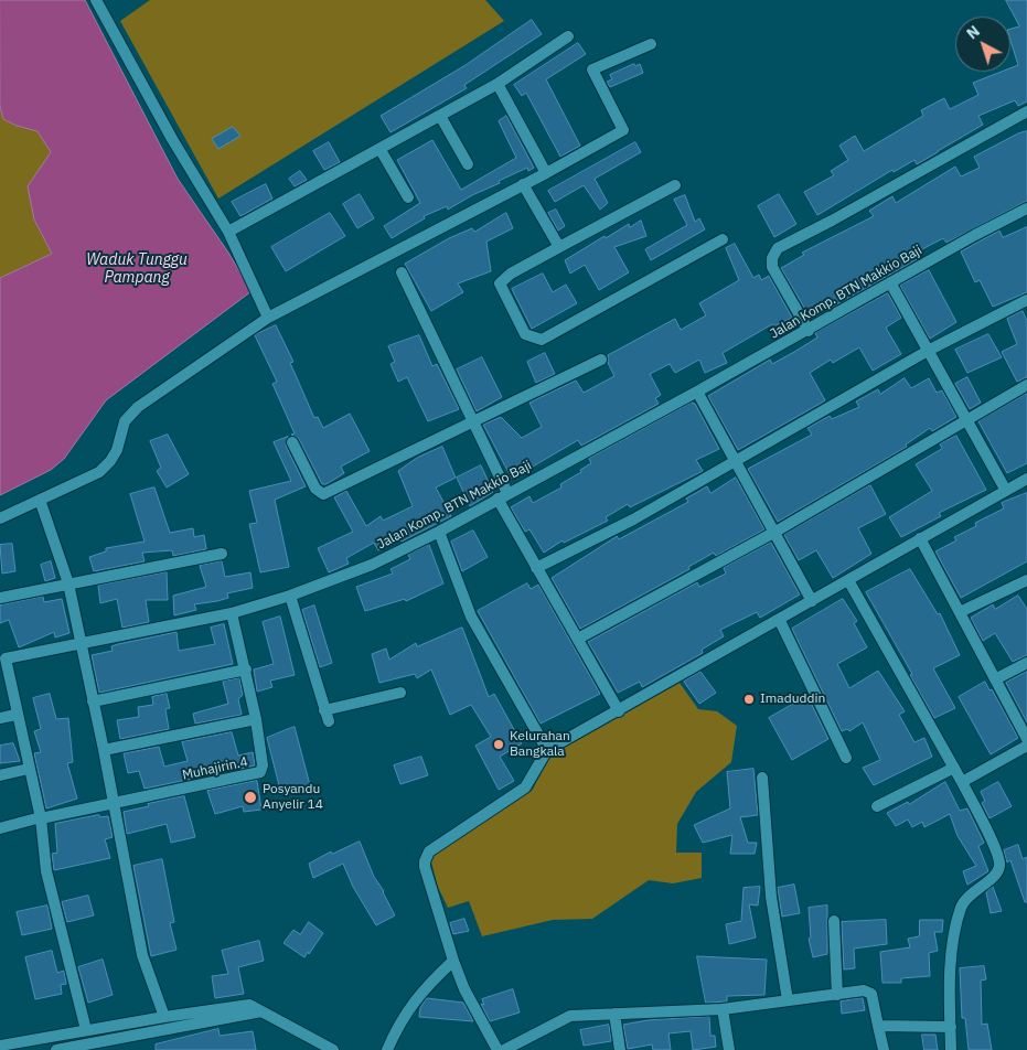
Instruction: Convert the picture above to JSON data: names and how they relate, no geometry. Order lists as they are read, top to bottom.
{
  "streets": {
    "street": ["Jalan Komp. BTN Makkio Baji", "Muhajirin.4"]
  },
  "crossings": [
    ["Jalan Komp. BTN Makkio Baji", "Muhajirin.4"]
  ],
  "water": ["Waduk Tunggu Pampang"],
  "places": ["Imaduddin", "Kelurahan Bangkala", "Posyandu Anyelir 14"],
  "north": "top left"
}
